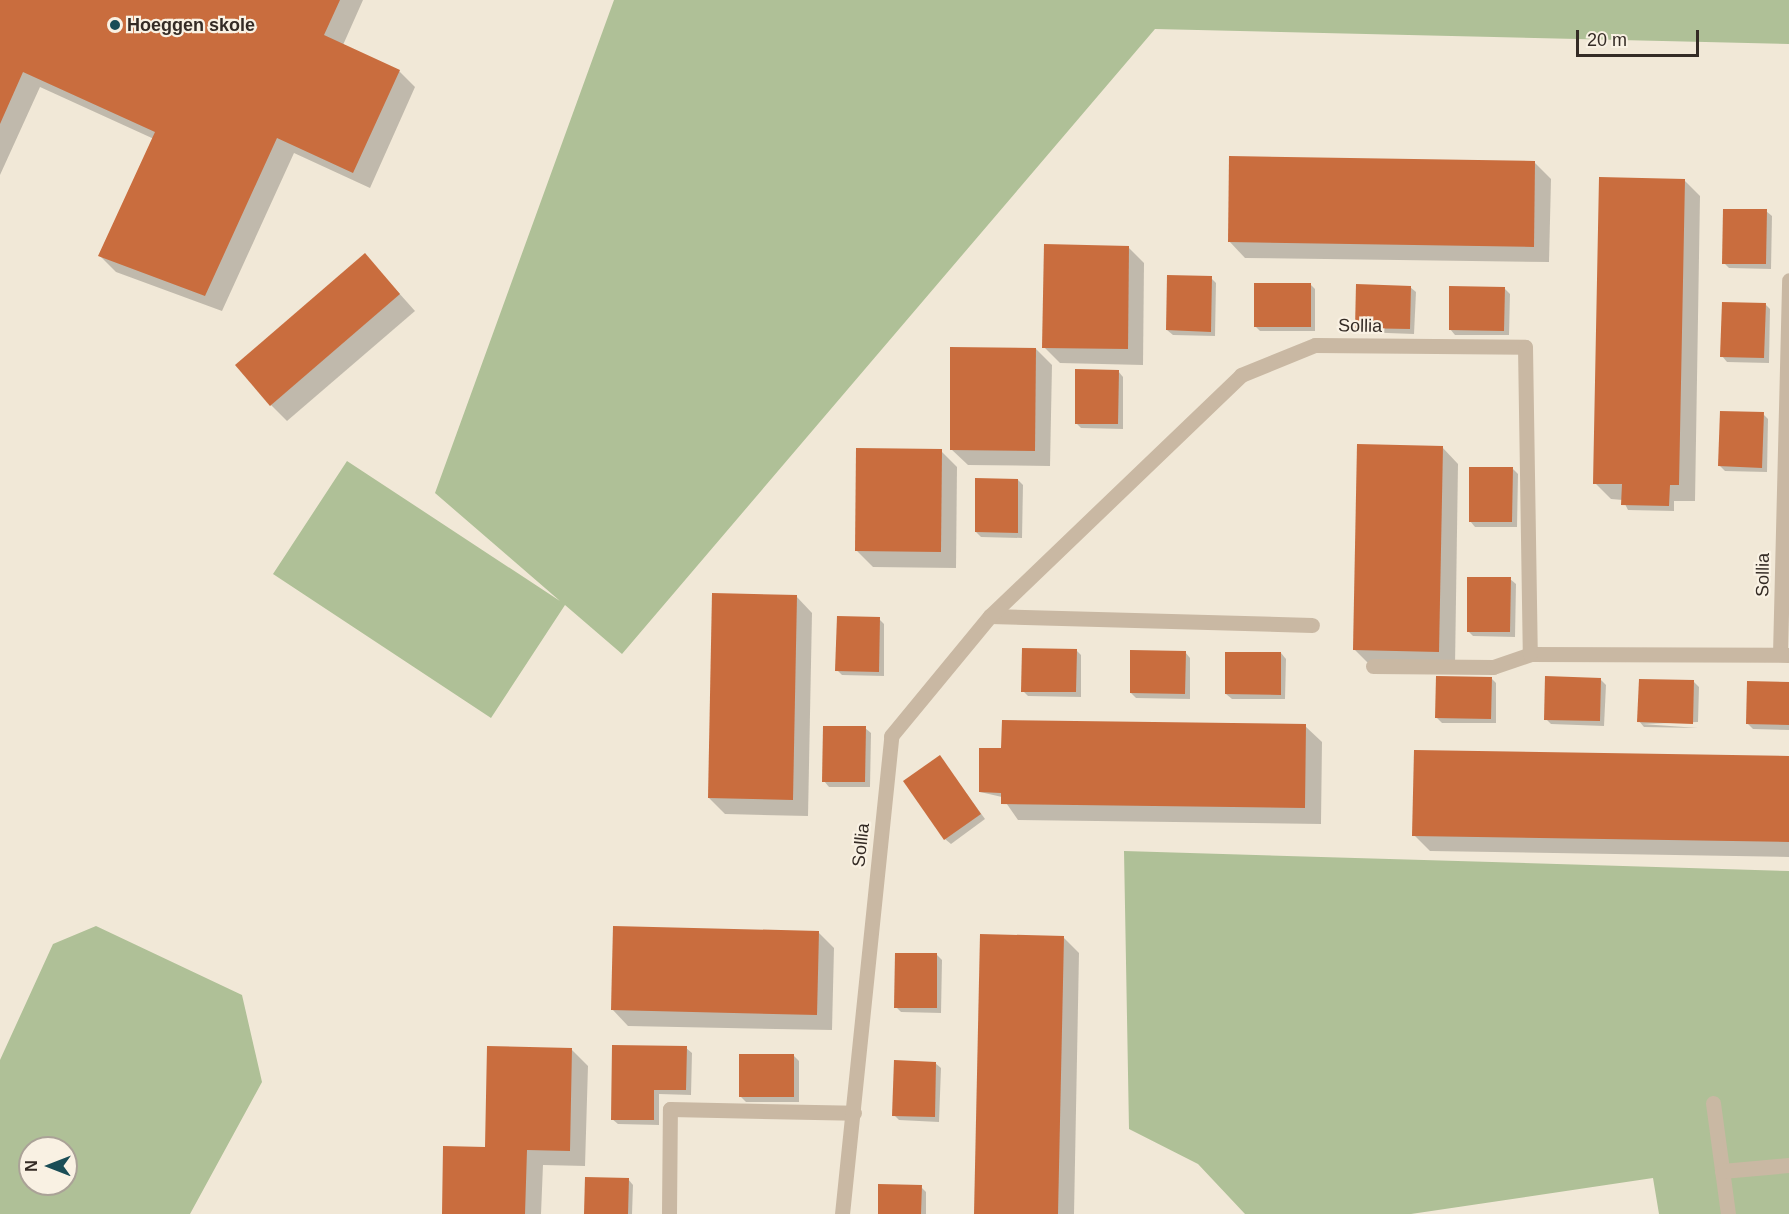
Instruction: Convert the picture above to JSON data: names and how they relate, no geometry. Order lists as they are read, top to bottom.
{
  "streets": {
    "lane": ["Sollia"]
  },
  "places": ["Hoeggen skole"],
  "scale_bar": "20 m",
  "north": "left"
}
